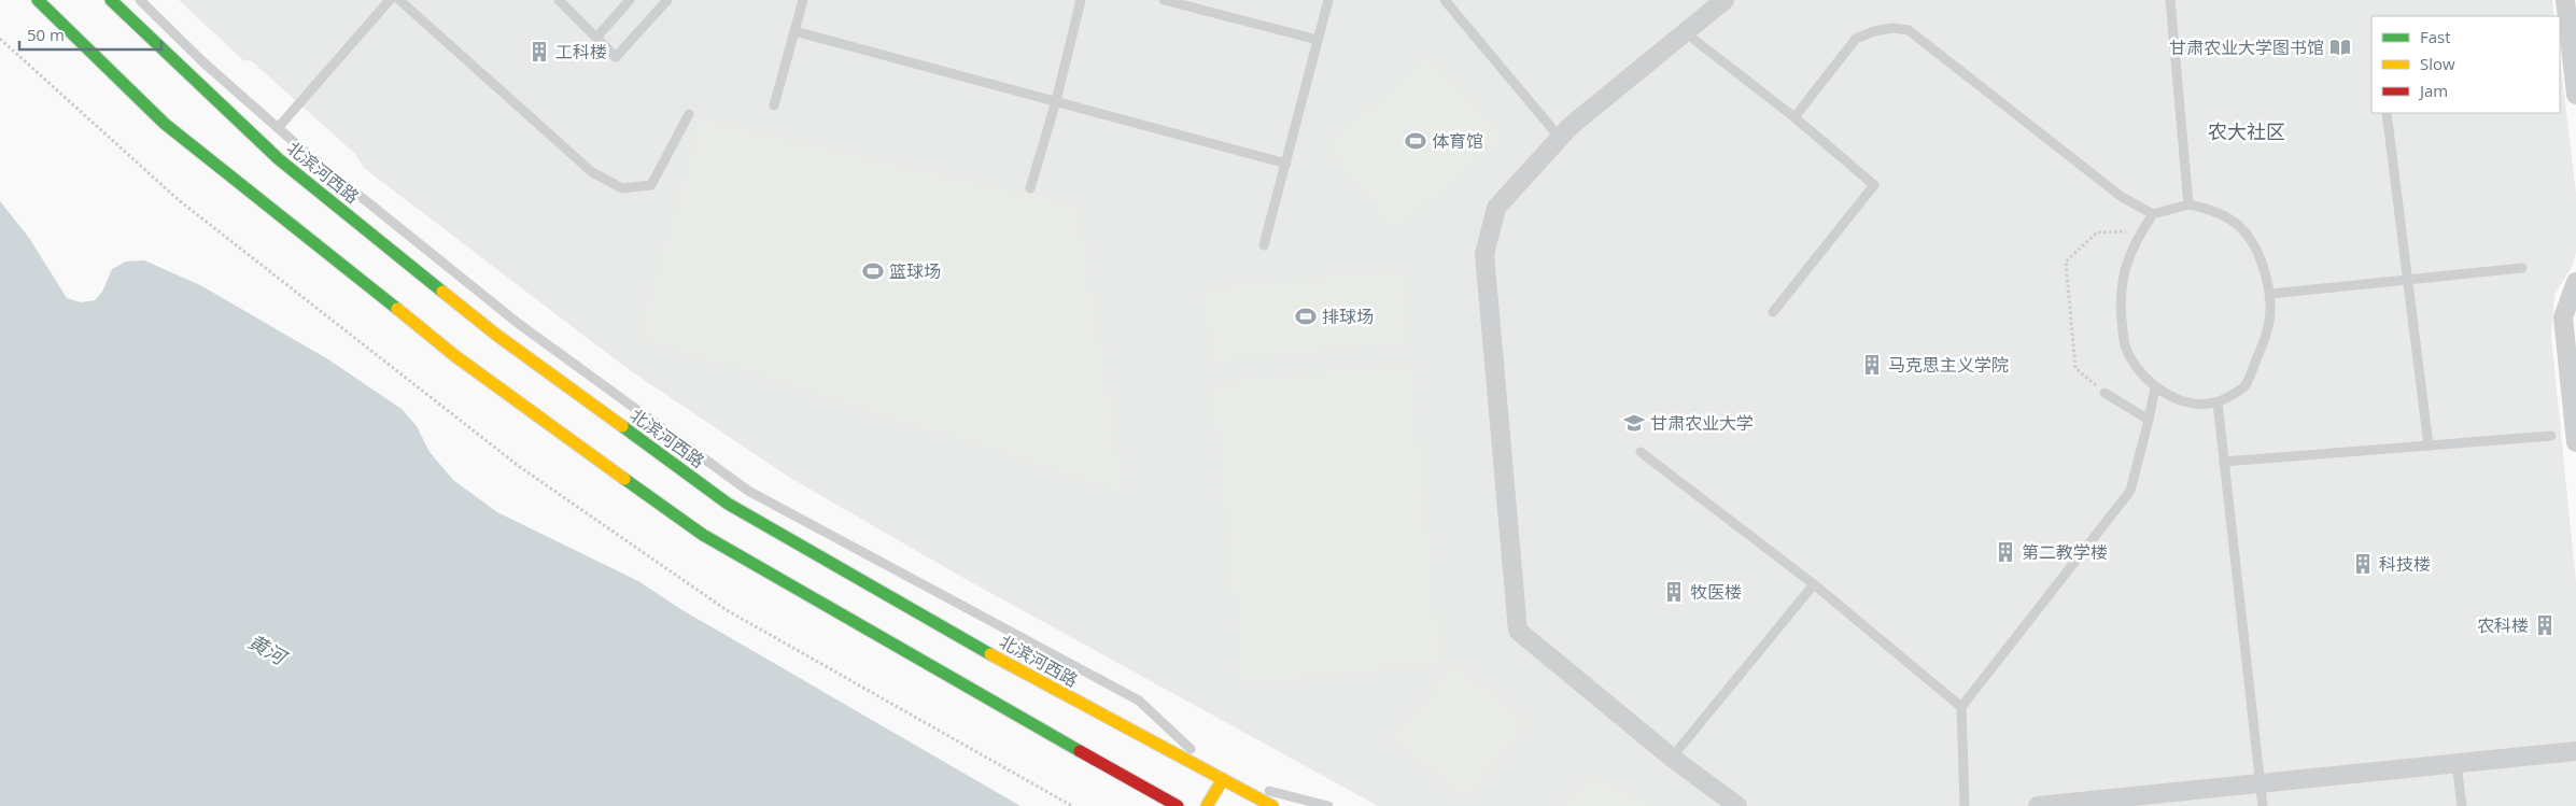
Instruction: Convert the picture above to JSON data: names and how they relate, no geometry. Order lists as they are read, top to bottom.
{
  "streets": {
    "main road": ["北滨河西路"]
  },
  "districts": ["农大社区"],
  "water": ["黄河"],
  "places": {
    "library": ["甘肃农业大学图书馆"],
    "building": [
      "工科楼",
      "马克思主义学院",
      "第二教学楼",
      "科技楼",
      "牧医楼",
      "农科楼"
    ],
    "sports": ["体育馆", "篮球场", "排球场"],
    "school or university": ["甘肃农业大学"]
  },
  "legend": ["Fast", "Slow", "Jam"],
  "scale_bar": "50 m"
}
